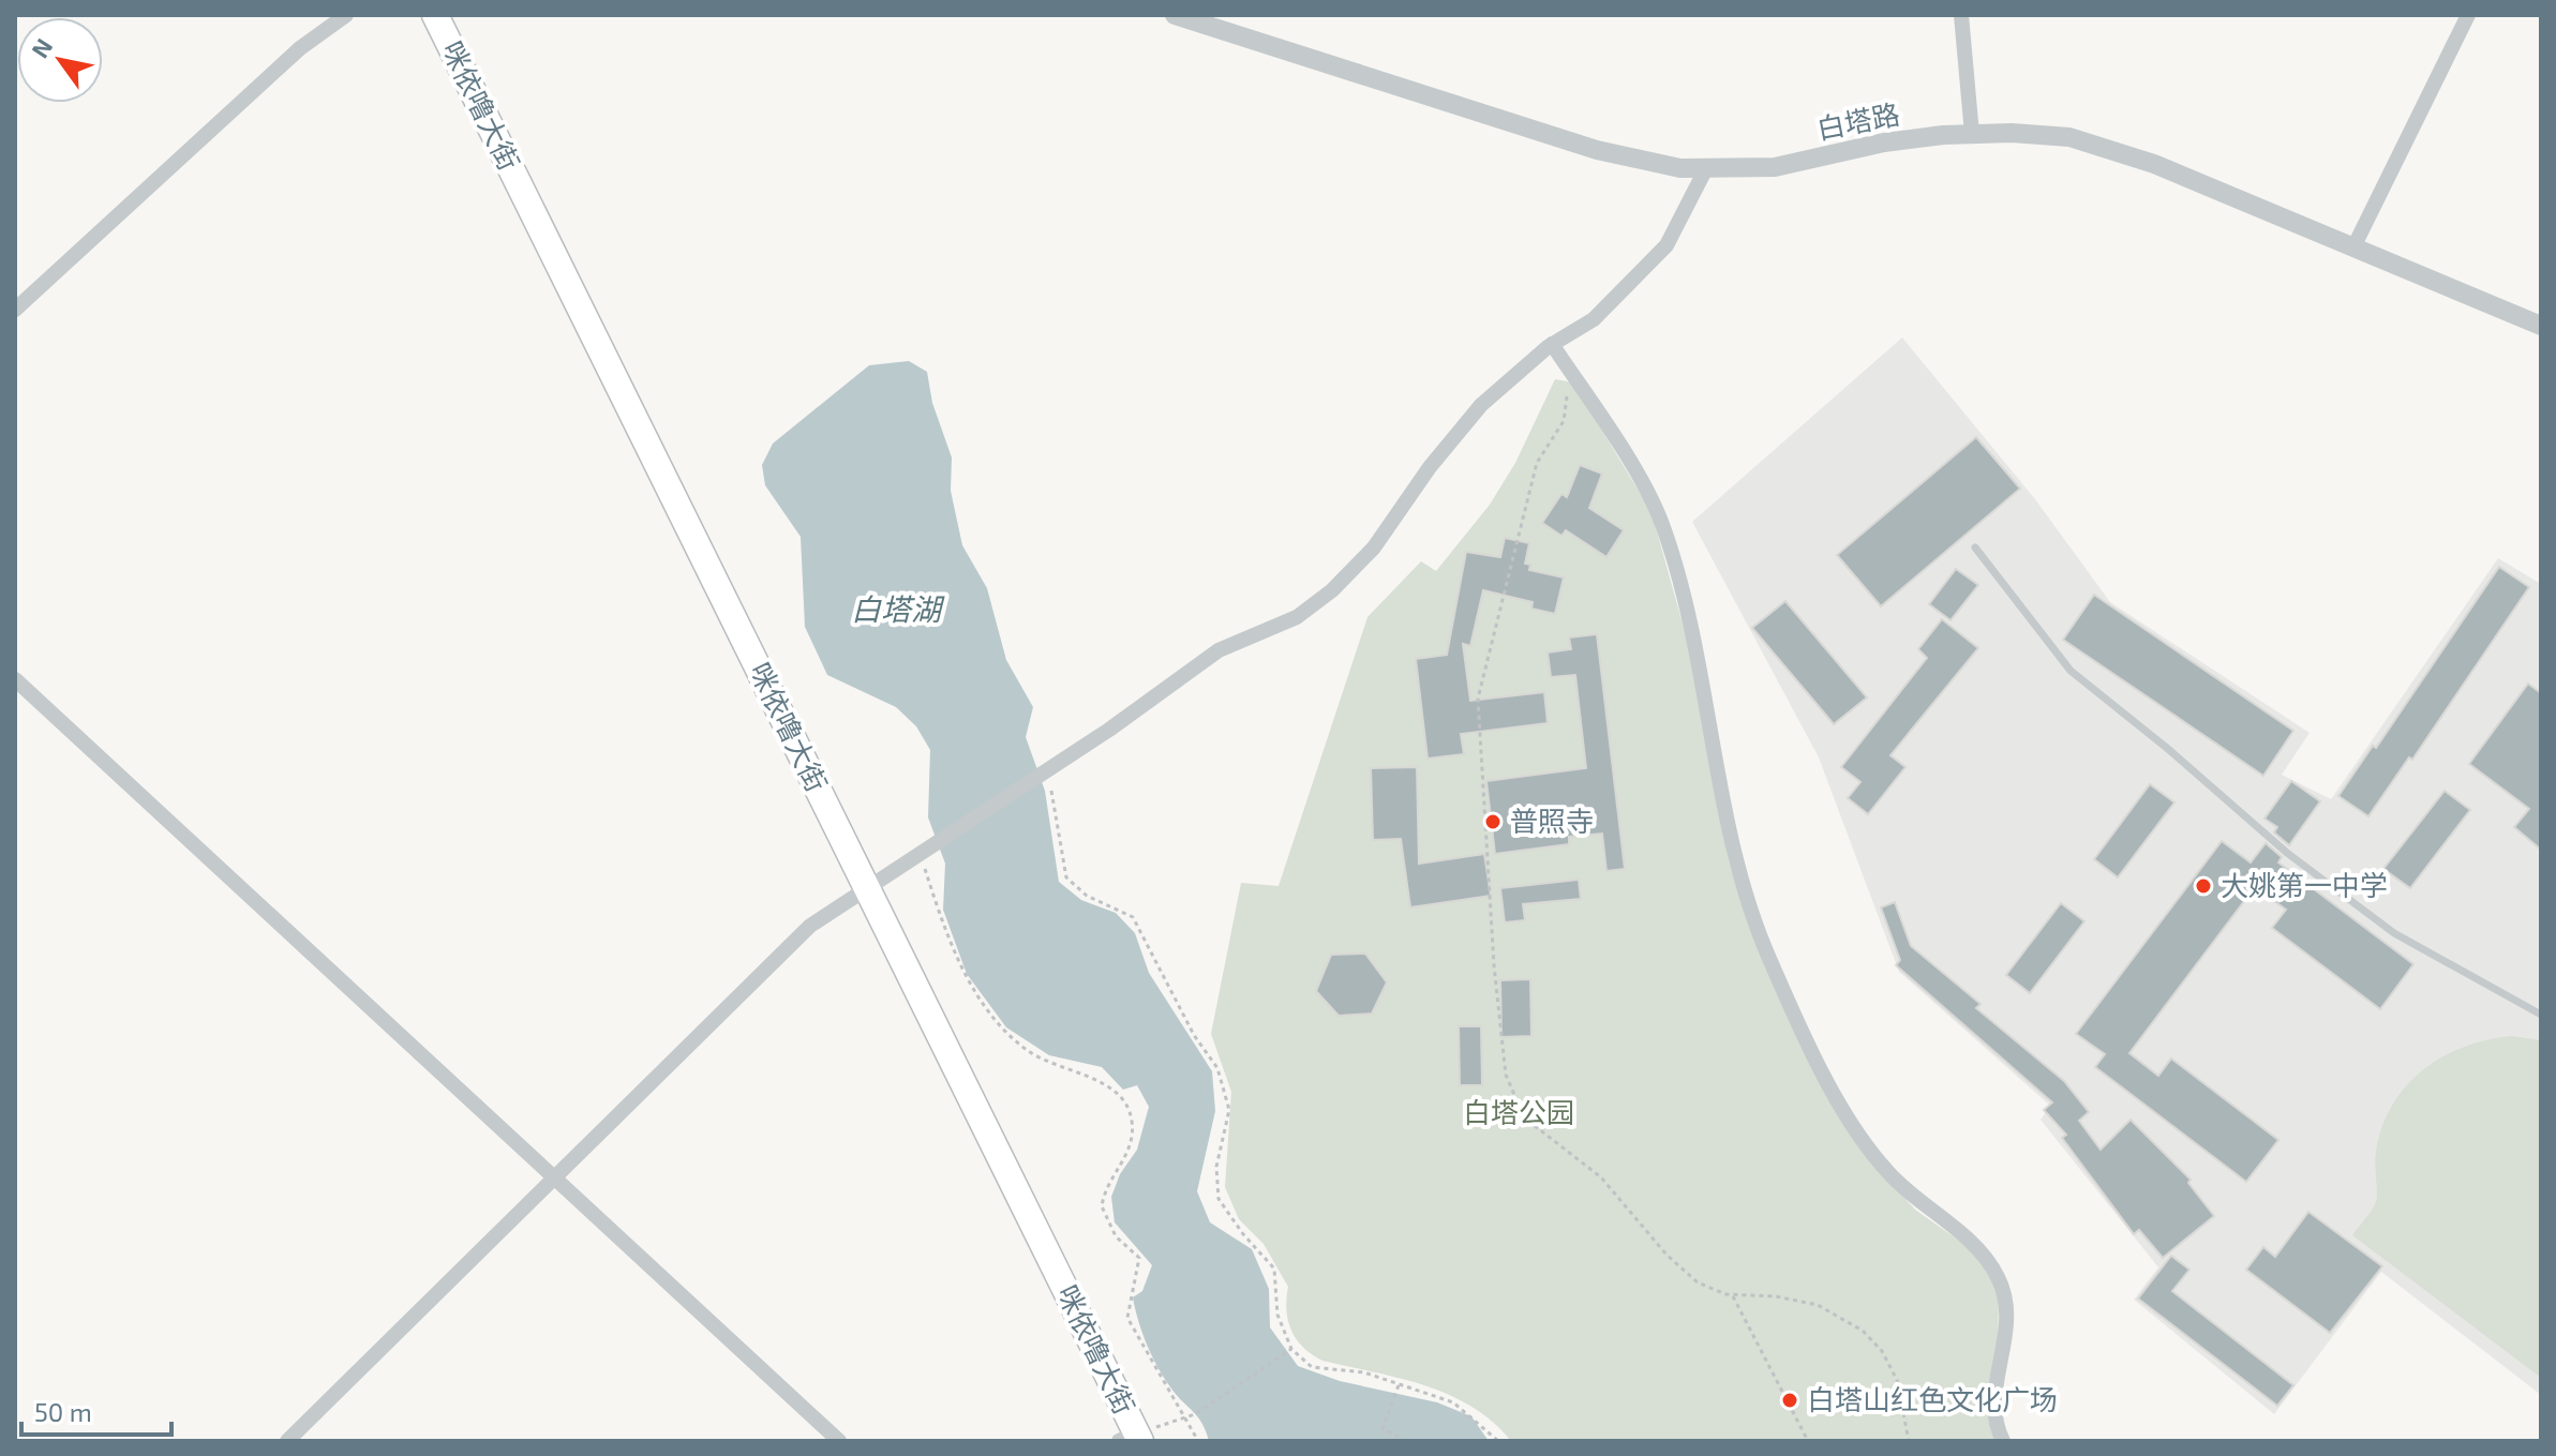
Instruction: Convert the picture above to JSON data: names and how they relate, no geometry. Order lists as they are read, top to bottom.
{
  "streets": {
    "highway": ["咪依噜大街"],
    "street": ["白塔路"]
  },
  "water": ["白塔湖"],
  "parks": ["白塔公园"],
  "places": ["普照寺", "大姚第一中学", "白塔山红色文化广场"],
  "scale_bar": "50 m",
  "north": "top left"
}
